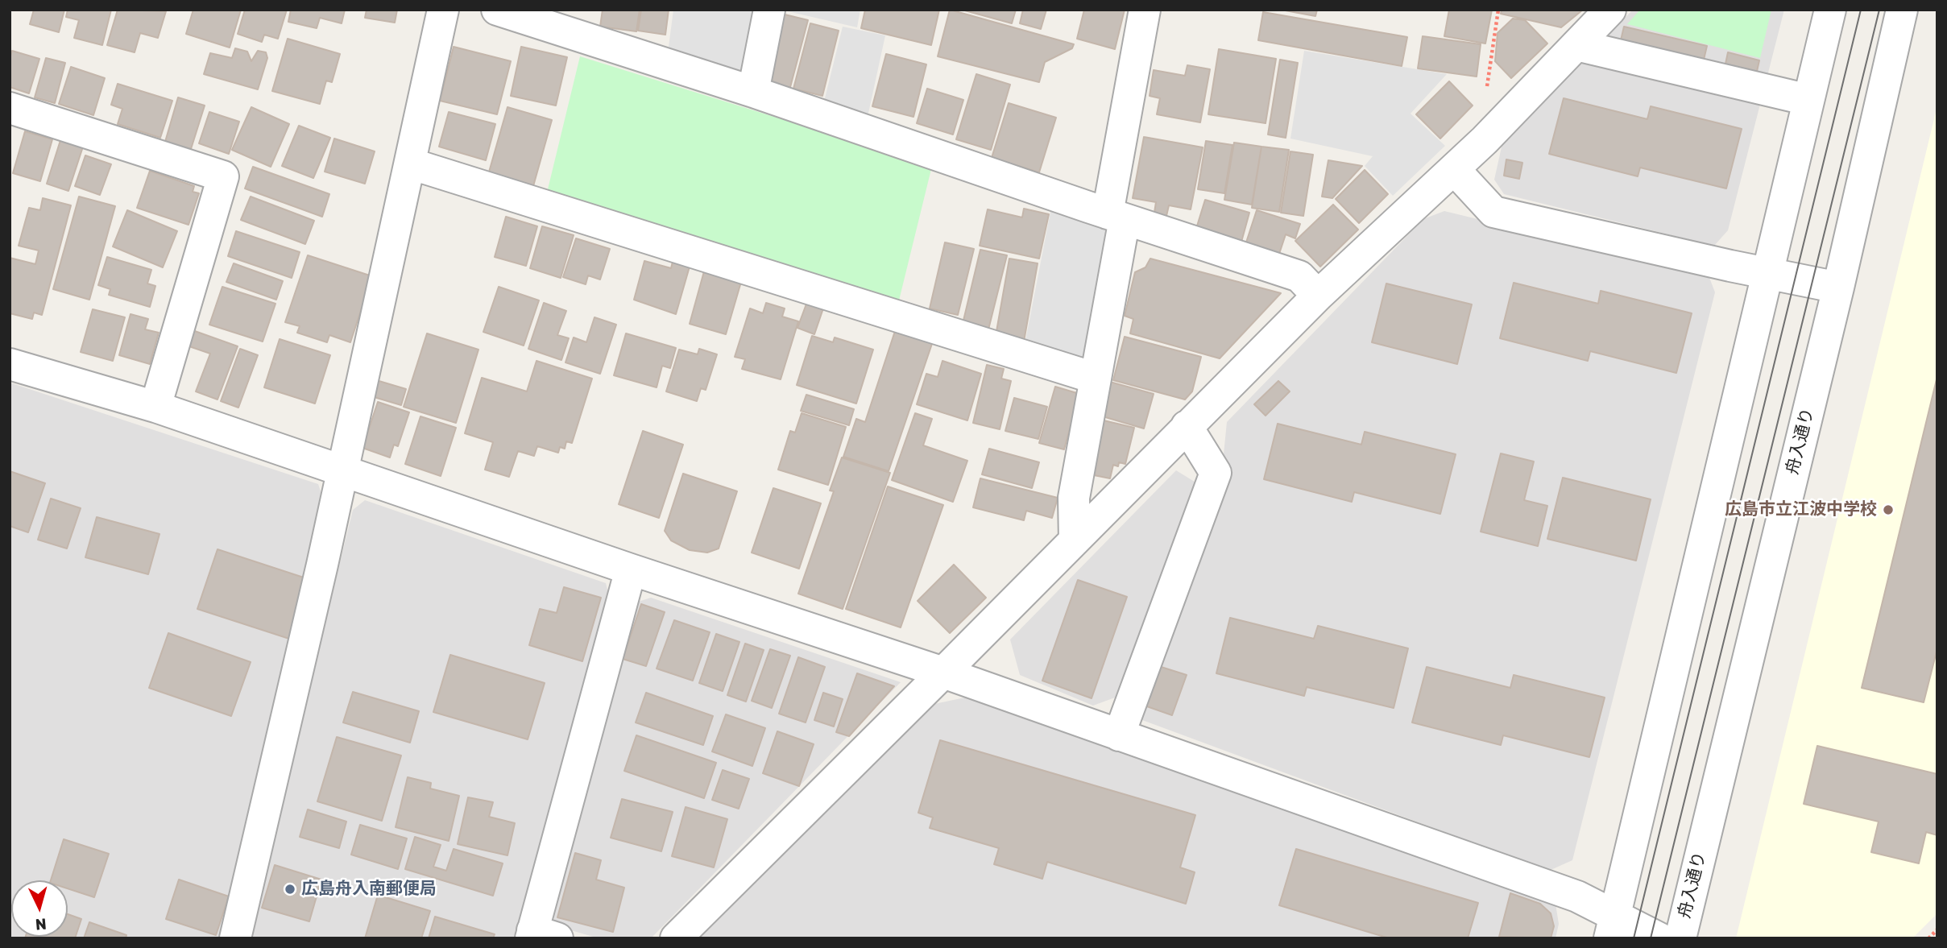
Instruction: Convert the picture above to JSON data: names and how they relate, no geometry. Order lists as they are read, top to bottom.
{
  "streets": {
    "street": ["舟入通り"]
  },
  "places": ["広島市立江波中学校", "広島舟入南郵便局"],
  "north": "bottom"
}
